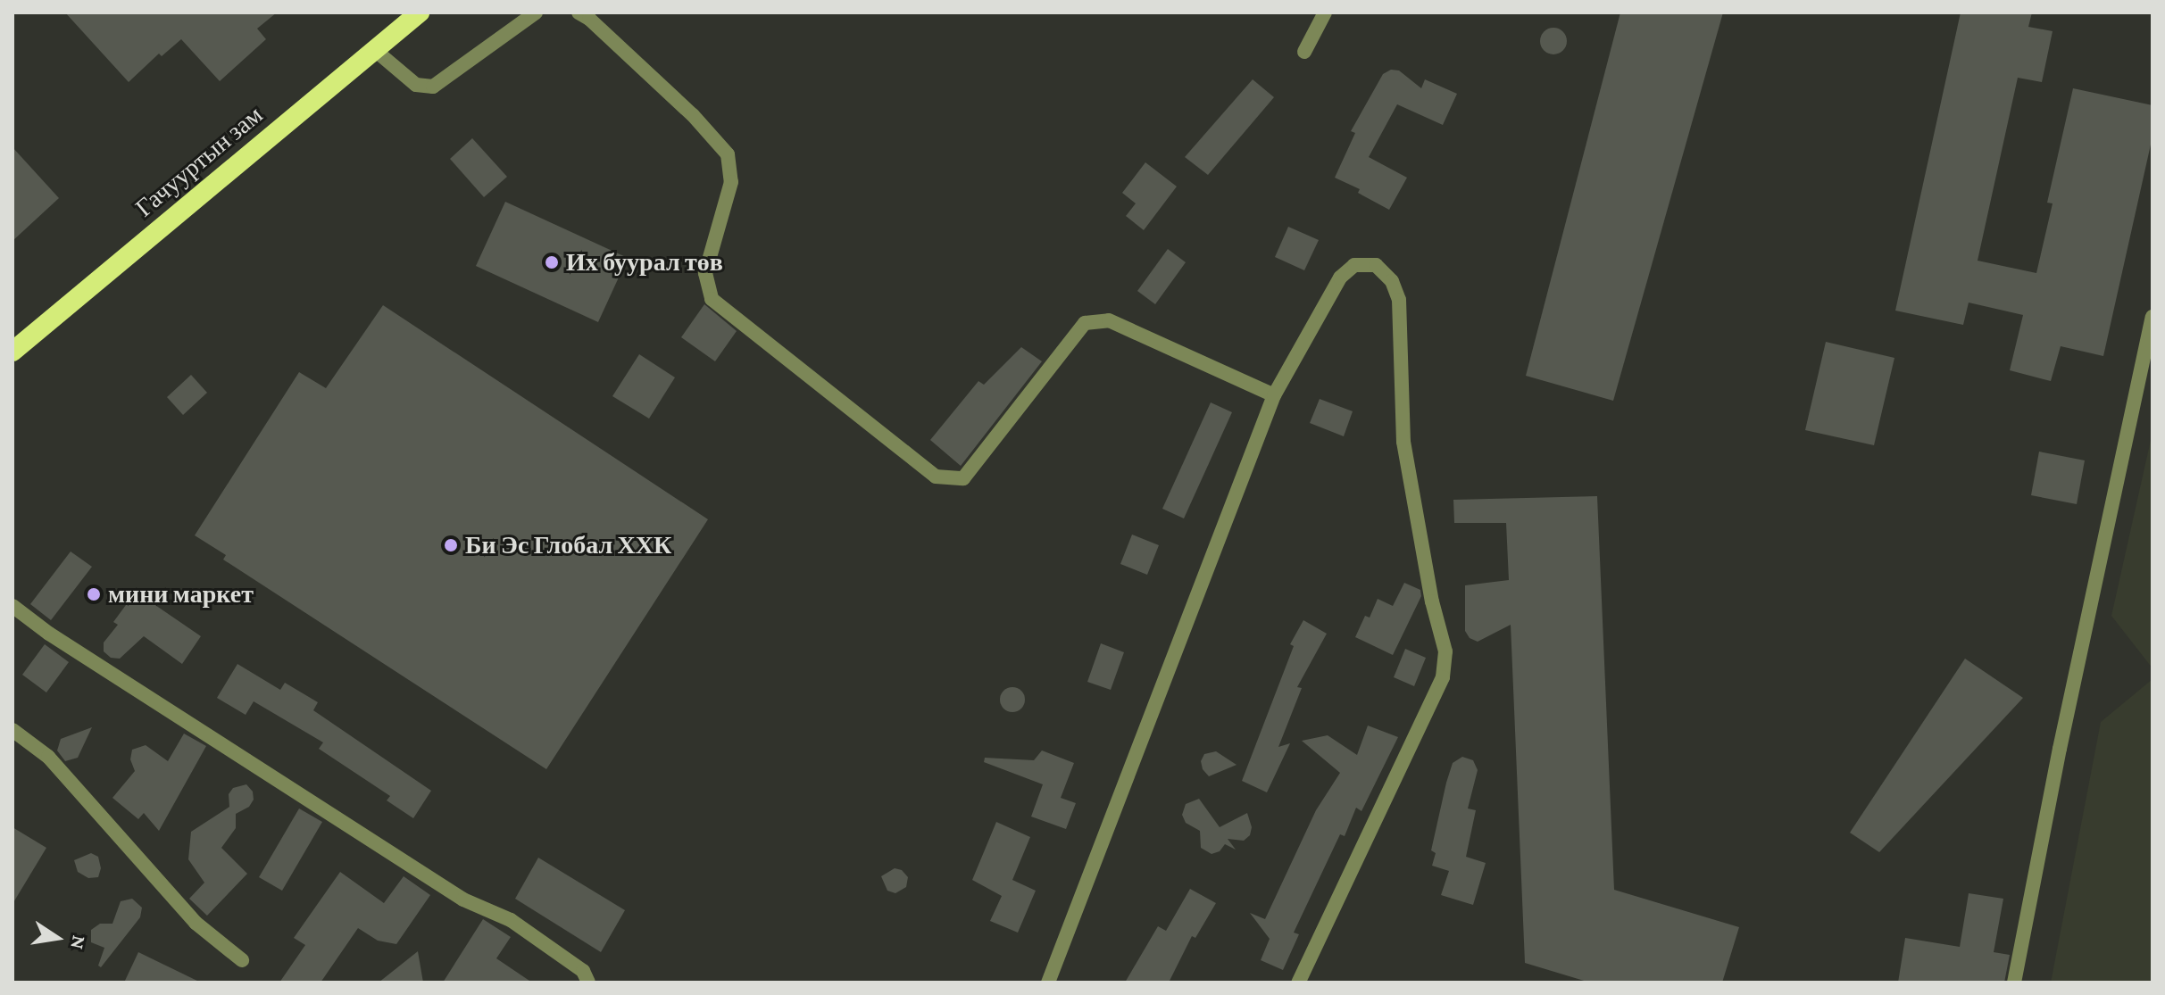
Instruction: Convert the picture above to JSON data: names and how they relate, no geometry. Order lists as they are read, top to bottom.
{
  "streets": {
    "highway": ["Гачууртын зам"]
  },
  "places": ["Их буурал төв", "Би Эс Глобал ХХК", "мини маркет"],
  "north": "right"
}
